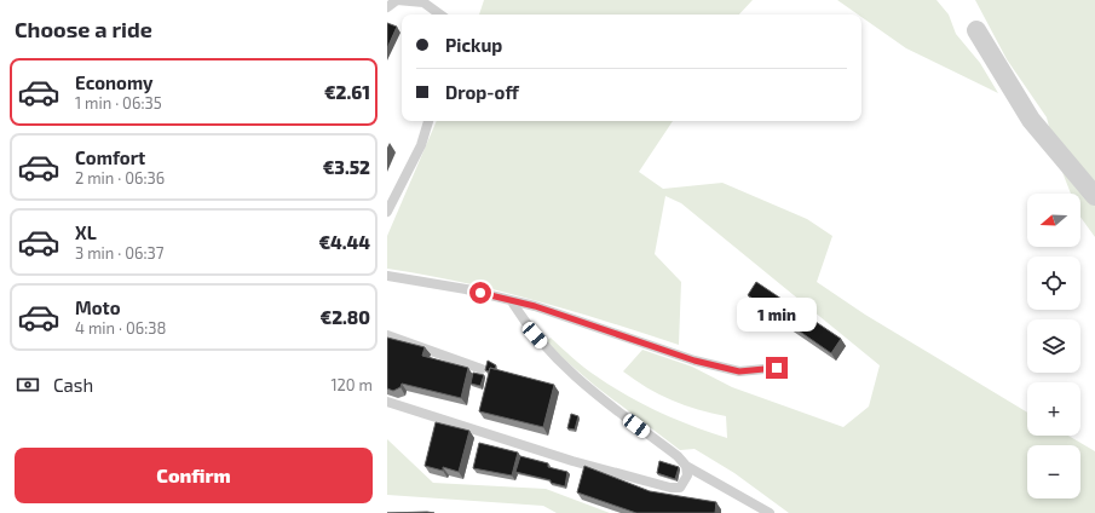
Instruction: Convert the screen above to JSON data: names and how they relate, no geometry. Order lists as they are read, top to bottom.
{
  "north": "left",
  "page": {
    "heading": "Choose a ride",
    "banner": ["Pickup", "Drop-off"],
    "list": [
      {
        "name": "Economy",
        "note": "1 min · 06:35",
        "value": "€2.61"
      },
      {
        "name": "Comfort",
        "note": "2 min · 06:36",
        "value": "€3.52"
      },
      {
        "name": "XL",
        "note": "3 min · 06:37",
        "value": "€4.44"
      },
      {
        "name": "Moto",
        "note": "4 min · 06:38",
        "value": "€2.80"
      }
    ],
    "map_buttons": ["+", "−"],
    "bubble": "1 min",
    "pay": ["Cash", "120 m"],
    "buttons": "Confirm"
  }
}
